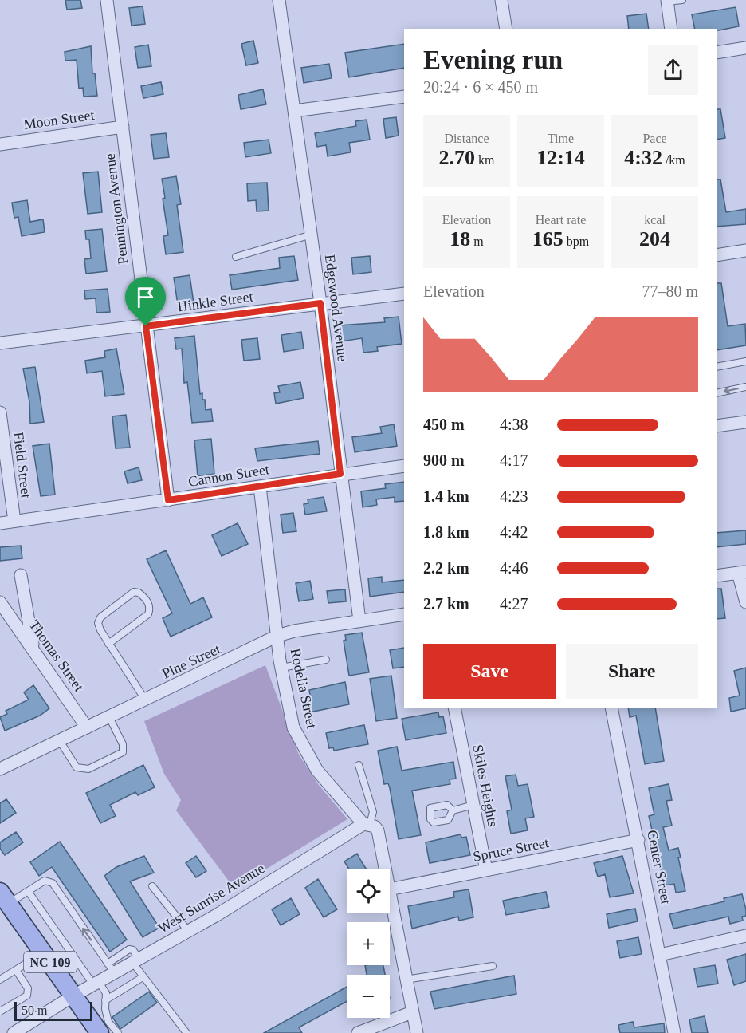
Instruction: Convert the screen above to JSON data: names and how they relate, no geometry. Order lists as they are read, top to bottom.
{
  "streets": {
    "main road": ["NC 109"],
    "street": [
      "Moon Street",
      "Pennington Avenue",
      "Hinkle Street",
      "Edgewood Avenue",
      "Field Street",
      "Cannon Street",
      "Thomas Street",
      "Pine Street",
      "Rodelia Street",
      "Skiles Heights",
      "Spruce Street",
      "Center Street",
      "West Sunrise Avenue"
    ]
  },
  "crossings": [
    ["Moon Street", "Pennington Avenue"],
    ["Pennington Avenue", "Hinkle Street"],
    ["Pennington Avenue", "Cannon Street"],
    ["Hinkle Street", "Edgewood Avenue"],
    ["Edgewood Avenue", "Cannon Street"],
    ["Edgewood Avenue", "Pine Street"],
    ["Field Street", "Cannon Street"],
    ["Cannon Street", "Rodelia Street"],
    ["Thomas Street", "Pine Street"],
    ["Pine Street", "Rodelia Street"],
    ["Rodelia Street", "West Sunrise Avenue"],
    ["Skiles Heights", "Spruce Street"],
    ["Spruce Street", "Center Street"],
    ["West Sunrise Avenue", "NC 109"]
  ],
  "scale_bar": "50 m",
  "page": {
    "heading": ["Evening run", "20:24 · 6 × 450 m"],
    "stats": [
      ["Distance", "2.70 km"],
      ["Time", "12:14"],
      ["Pace", "4:32 /km"],
      ["Elevation", "18 m"],
      ["Heart rate", "165 bpm"],
      ["kcal", "204"]
    ],
    "chart": ["Elevation", "77–80 m"],
    "list": [
      {
        "name": "450 m",
        "note": "4:38"
      },
      {
        "name": "900 m",
        "note": "4:17"
      },
      {
        "name": "1.4 km",
        "note": "4:23"
      },
      {
        "name": "1.8 km",
        "note": "4:42"
      },
      {
        "name": "2.2 km",
        "note": "4:46"
      },
      {
        "name": "2.7 km",
        "note": "4:27"
      }
    ],
    "buttons": ["Save", "Share"],
    "map_buttons": ["+", "−"],
    "scale": "50 m"
  }
}
